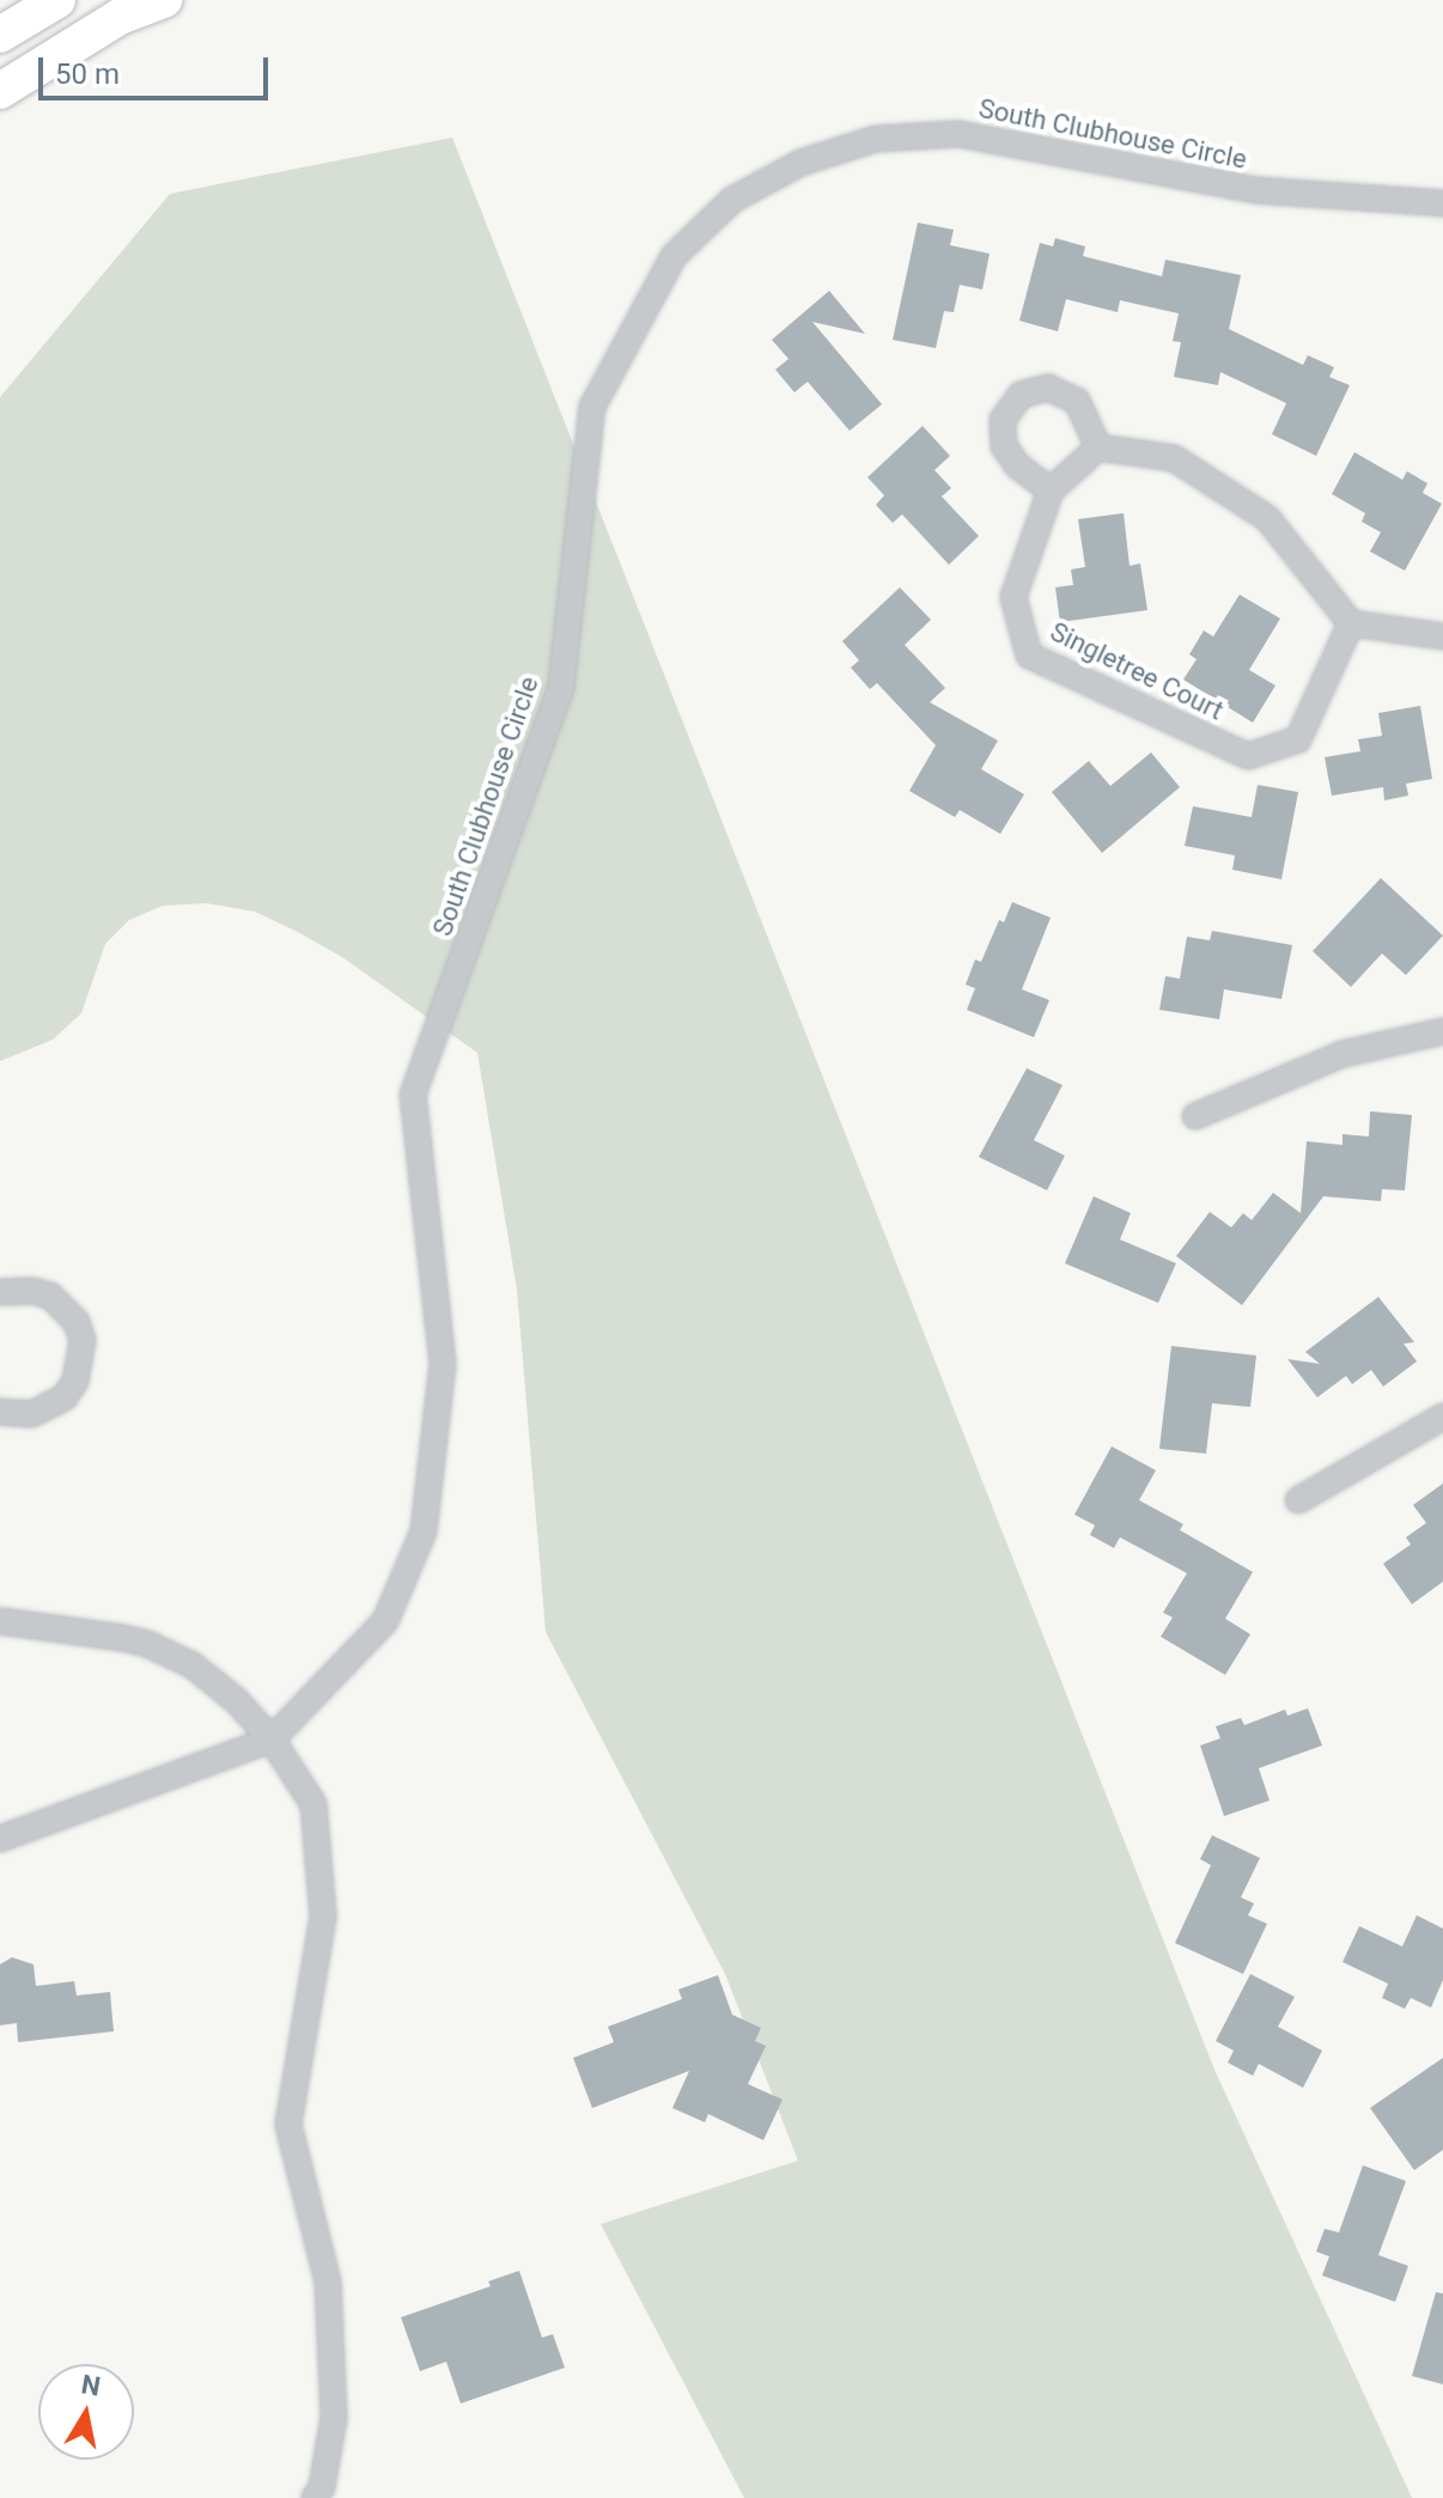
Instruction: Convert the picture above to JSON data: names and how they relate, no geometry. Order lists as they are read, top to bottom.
{
  "streets": {
    "street": ["South Clubhouse Circle", "Singletree Court"]
  },
  "scale_bar": "50 m",
  "north": "top"
}
